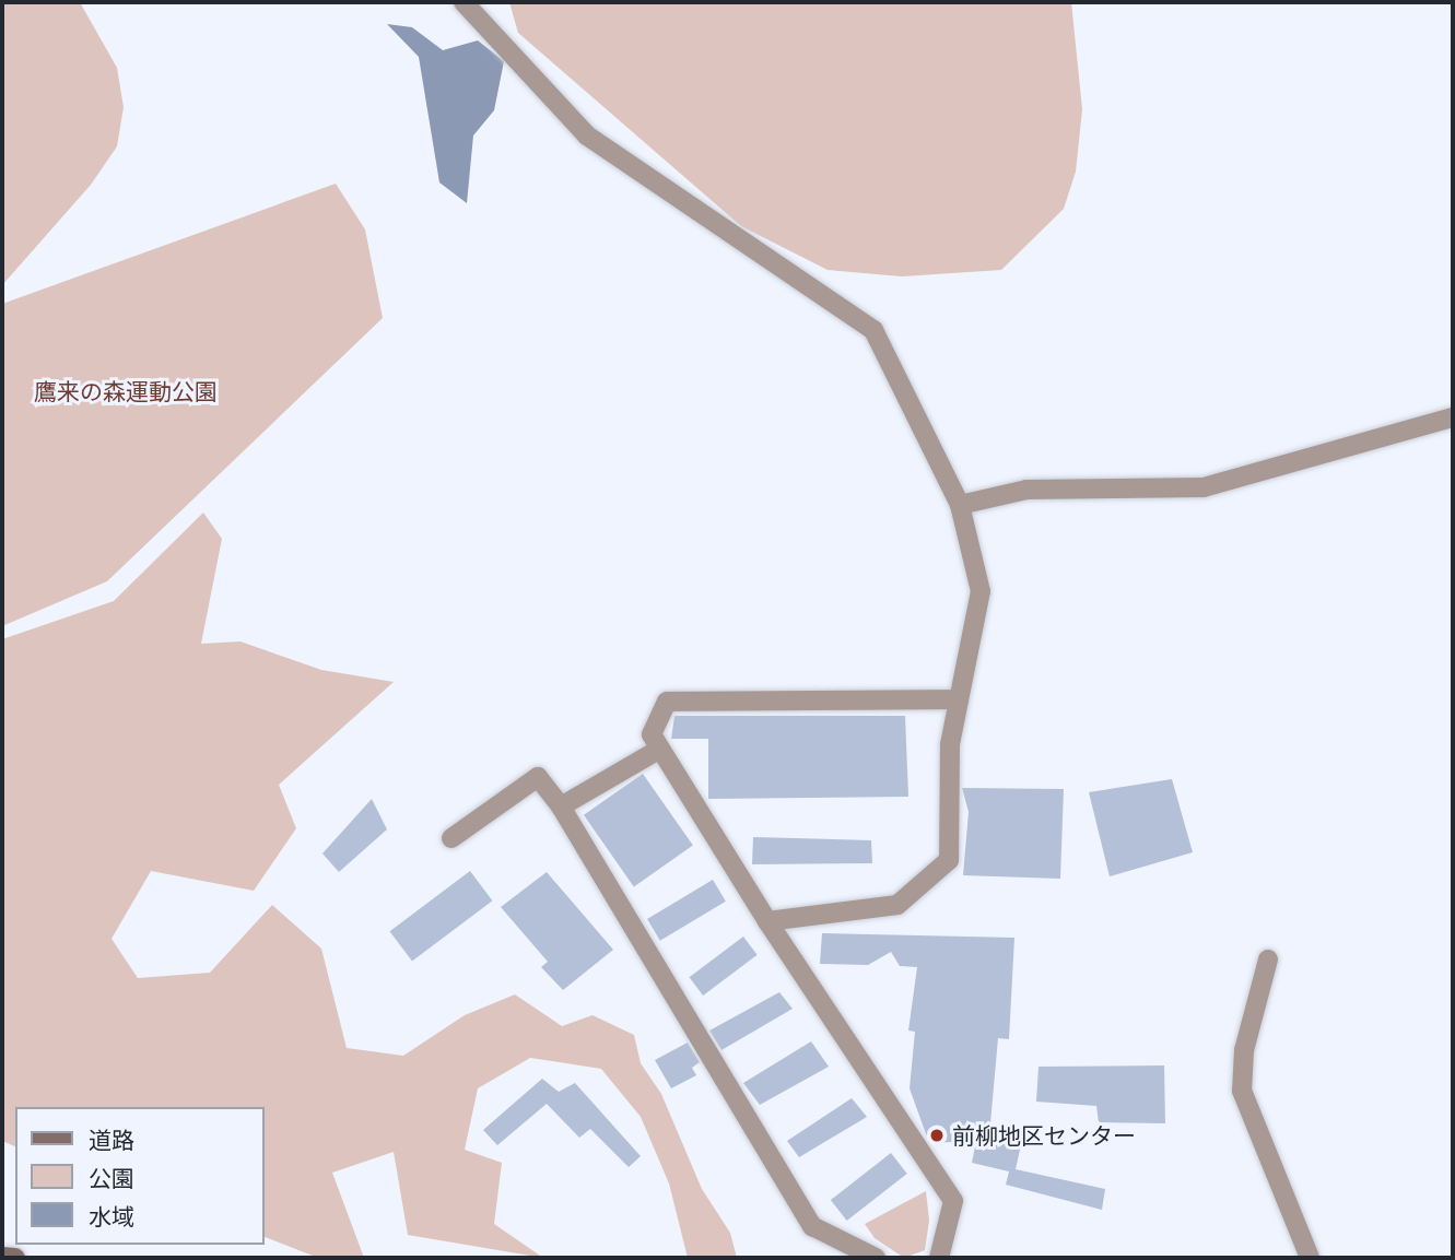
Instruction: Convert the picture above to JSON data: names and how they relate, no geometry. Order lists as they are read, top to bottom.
{
  "parks": ["鷹来の森運動公園"],
  "places": ["前柳地区センター"],
  "legend": ["道路", "公園", "水域"]
}
